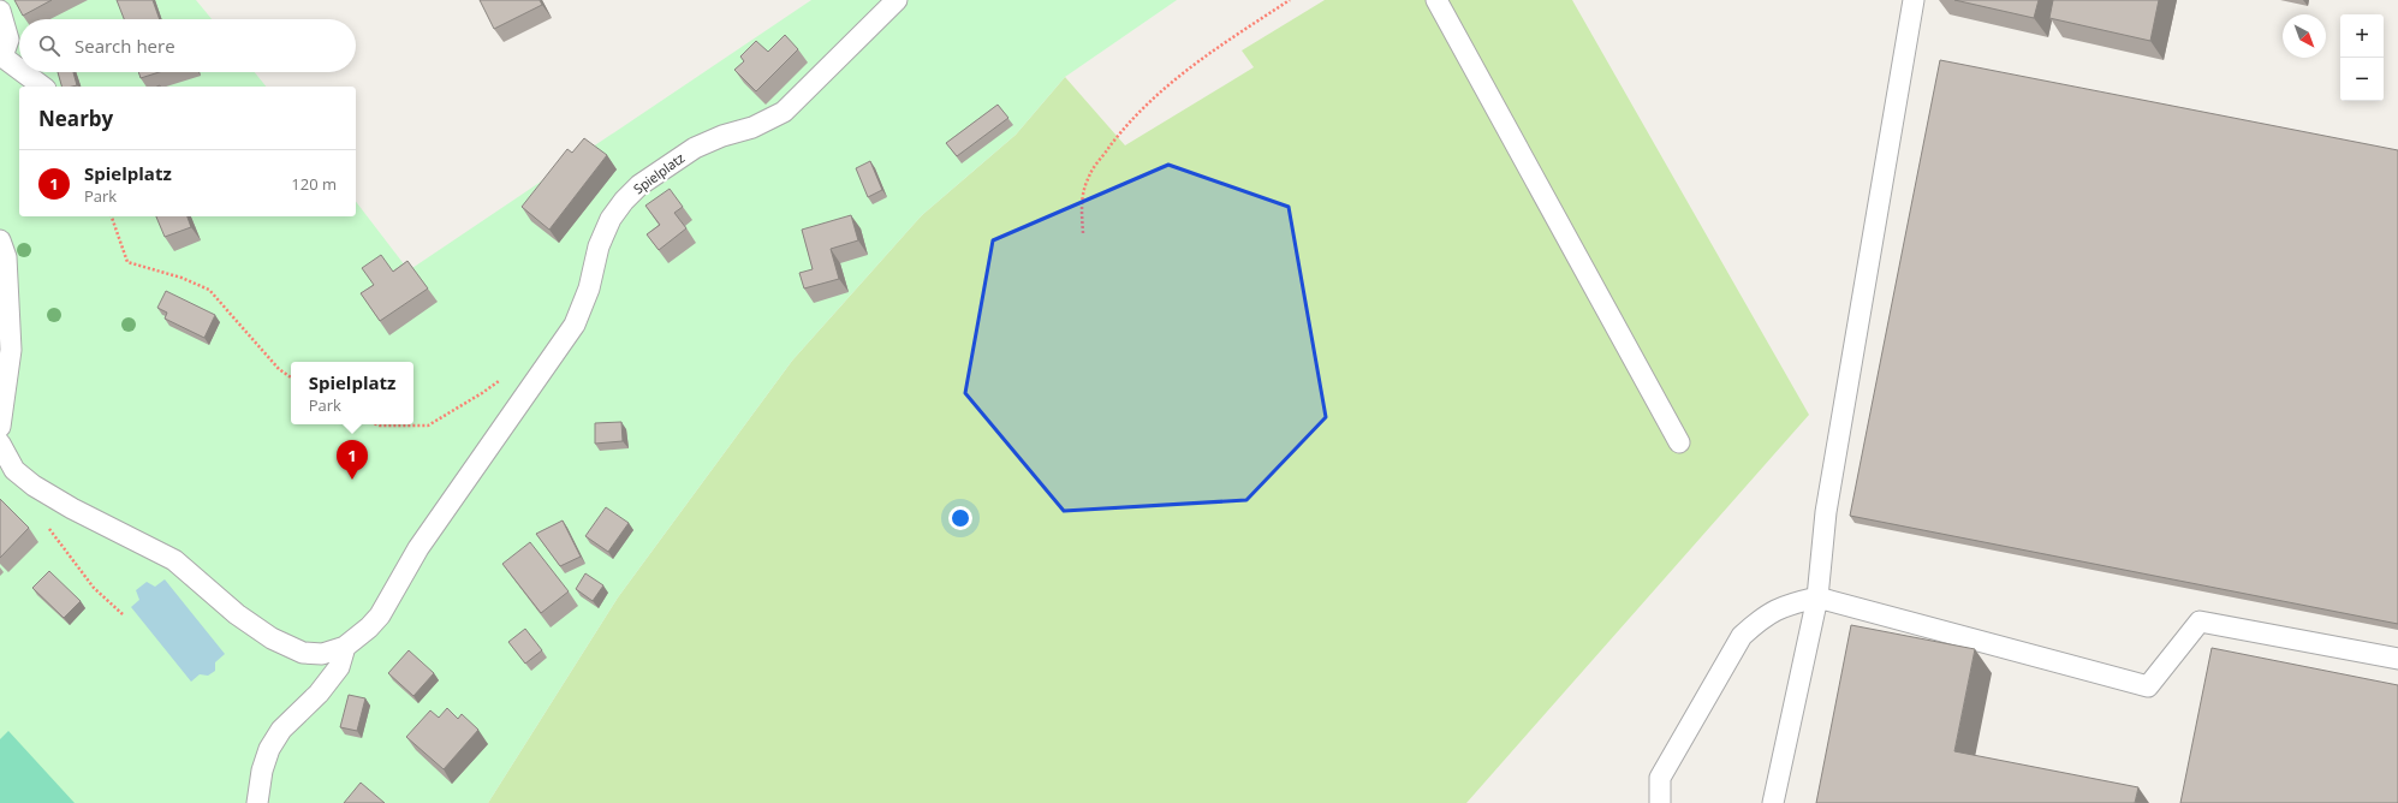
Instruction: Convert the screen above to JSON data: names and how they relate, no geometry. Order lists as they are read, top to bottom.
{
  "streets": {
    "lane": ["Spielplatz"]
  },
  "north": "bottom right",
  "page": {
    "map_buttons": ["+", "−"],
    "search": "Search here",
    "heading": "Nearby",
    "list": [
      {
        "mark": "1",
        "name": "Spielplatz",
        "note": "Park",
        "value": "120 m"
      }
    ],
    "popup": ["Spielplatz", "Park"],
    "pins": "1"
  }
}
